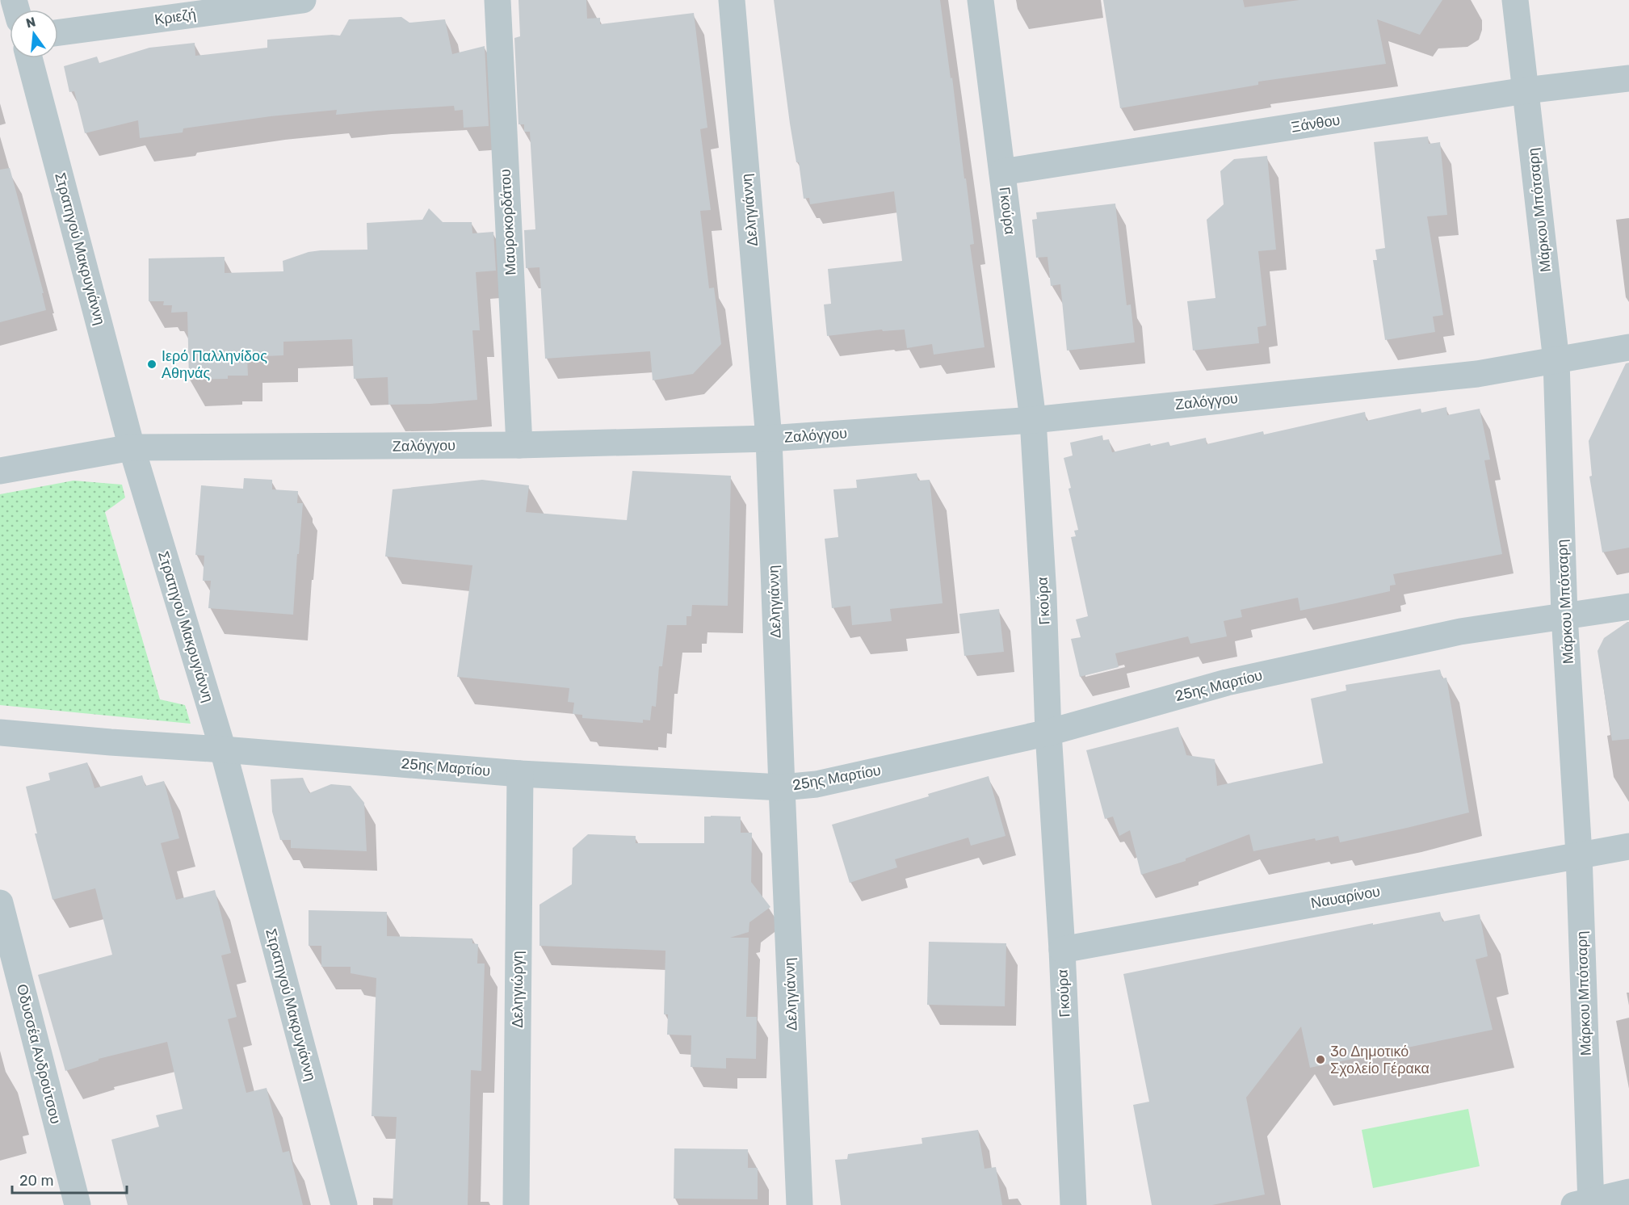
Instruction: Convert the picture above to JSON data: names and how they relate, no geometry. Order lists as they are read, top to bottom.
{
  "streets": {
    "street": [
      "Κριεζή",
      "Ξάνθου",
      "Δεληγιάννη",
      "Μάρκου Μπότσαρη",
      "Γκούρα",
      "Μαυροκορδάτου",
      "Στρατηγού Μακρυγιάννη",
      "Ζαλόγγου",
      "25ης Μαρτίου",
      "Ναυαρίνου",
      "Δεληγιώργη",
      "Οδυσσέα Ανδρούτσου"
    ]
  },
  "crossings": [
    ["Ξάνθου", "Μάρκου Μπότσαρη"],
    ["Ξάνθου", "Γκούρα"],
    ["Δεληγιάννη", "Ζαλόγγου"],
    ["Δεληγιάννη", "25ης Μαρτίου"],
    ["Μάρκου Μπότσαρη", "Ζαλόγγου"],
    ["Μάρκου Μπότσαρη", "25ης Μαρτίου"],
    ["Μάρκου Μπότσαρη", "Ναυαρίνου"],
    ["Γκούρα", "Ζαλόγγου"],
    ["Γκούρα", "25ης Μαρτίου"],
    ["Γκούρα", "Ναυαρίνου"],
    ["Μαυροκορδάτου", "Ζαλόγγου"],
    ["Στρατηγού Μακρυγιάννη", "Ζαλόγγου"],
    ["Στρατηγού Μακρυγιάννη", "25ης Μαρτίου"],
    ["25ης Μαρτίου", "Δεληγιώργη"]
  ],
  "places": ["Ιερό Παλληνίδος Αθηνάς", "3ο Δημοτικό Σχολείο Γέρακα"],
  "scale_bar": "20 m",
  "north": "top"
}
